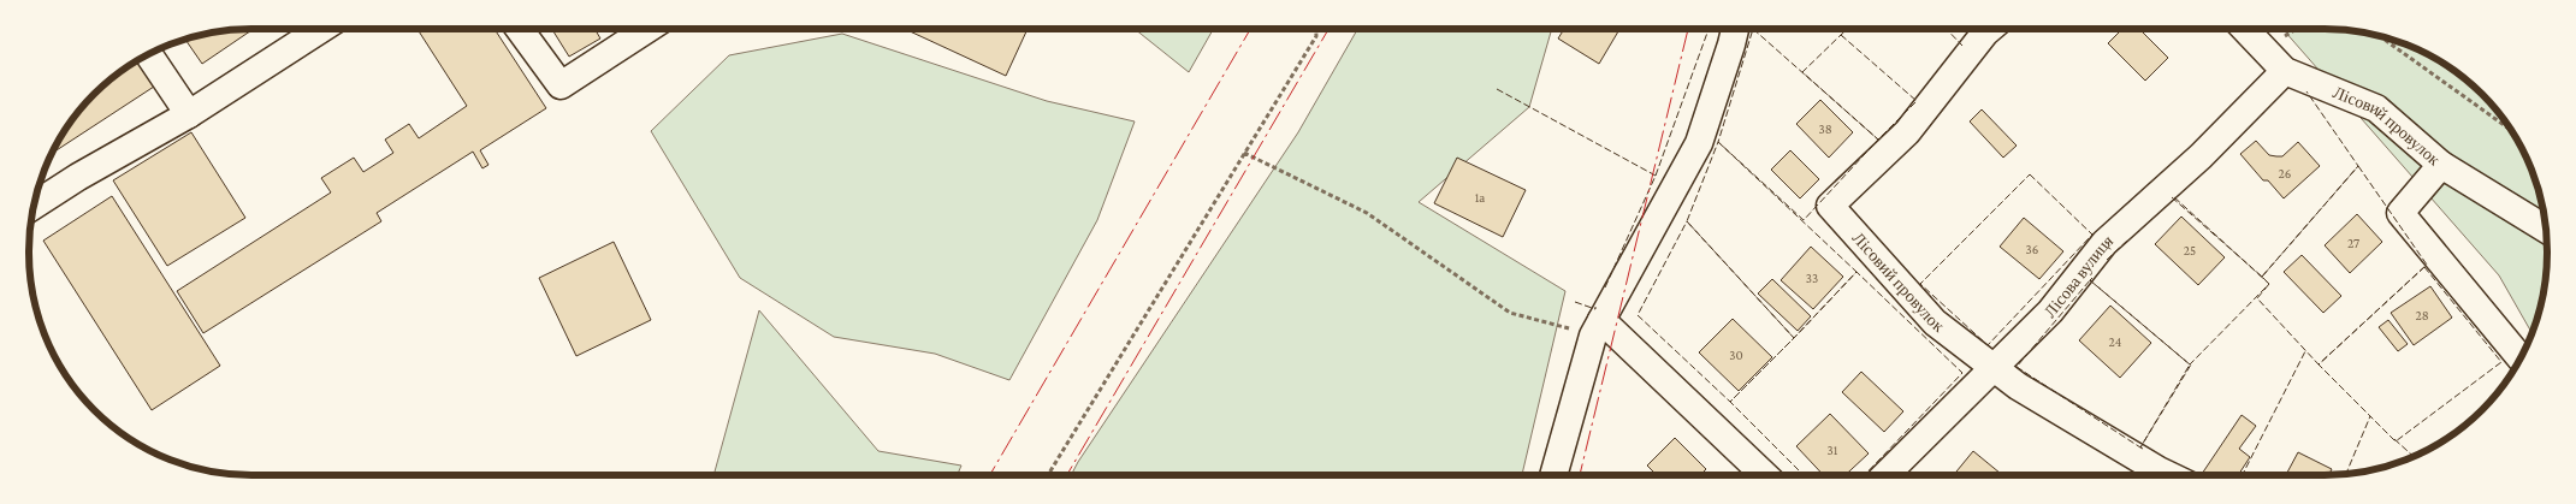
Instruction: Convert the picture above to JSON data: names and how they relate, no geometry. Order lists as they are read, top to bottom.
{
  "streets": {
    "street": ["Лісовий провулок", "Лісова вулиця"]
  },
  "crossings": [
    ["Лісовий провулок", "Лісова вулиця"]
  ],
  "house_numbers": [
    "38",
    "26",
    "1а",
    "27",
    "36",
    "25",
    "33",
    "28",
    "24",
    "30",
    "31"
  ]
}
